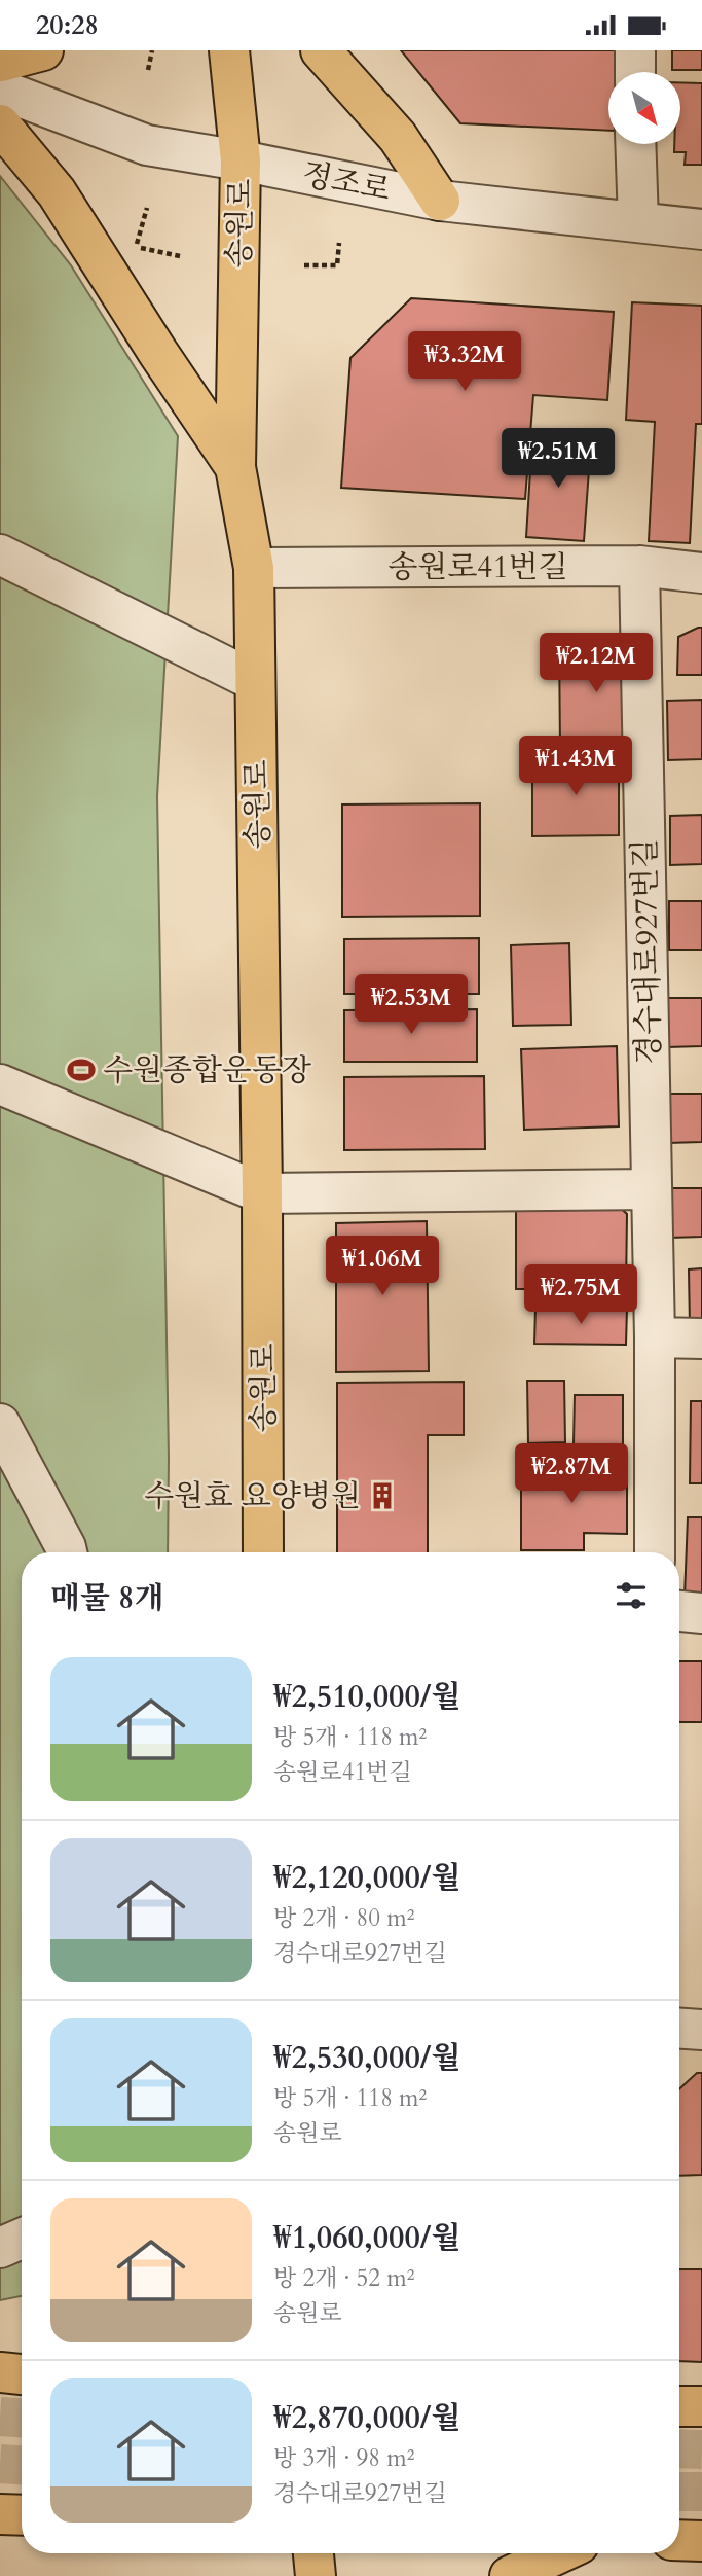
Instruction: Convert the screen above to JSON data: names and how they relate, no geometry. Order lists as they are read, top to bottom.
{
  "streets": {
    "main road": ["송원로"],
    "street": ["정조로", "송원로41번길", "경수대로927번길"]
  },
  "crossings": [
    ["정조로", "송원로"],
    ["송원로", "송원로41번길"],
    ["송원로41번길", "경수대로927번길"]
  ],
  "places": {
    "sports": ["수원종합운동장"],
    "building": ["수원효 요양병원"]
  },
  "north": "bottom right",
  "page": {
    "status": "20:28",
    "price": [
      "₩3.32M",
      "₩2.51M",
      "₩2.12M",
      "₩1.43M",
      "₩2.53M",
      "₩1.06M",
      "₩2.75M",
      "₩2.87M"
    ],
    "heading": "매물 8개",
    "list": [
      {
        "name": "₩2,510,000/월",
        "note": "방 5개 · 118 m² · 송원로41번길"
      },
      {
        "name": "₩2,120,000/월",
        "note": "방 2개 · 80 m² · 경수대로927번길"
      },
      {
        "name": "₩2,530,000/월",
        "note": "방 5개 · 118 m² · 송원로"
      },
      {
        "name": "₩1,060,000/월",
        "note": "방 2개 · 52 m² · 송원로"
      },
      {
        "name": "₩2,870,000/월",
        "note": "방 3개 · 98 m² · 경수대로927번길"
      }
    ]
  }
}
